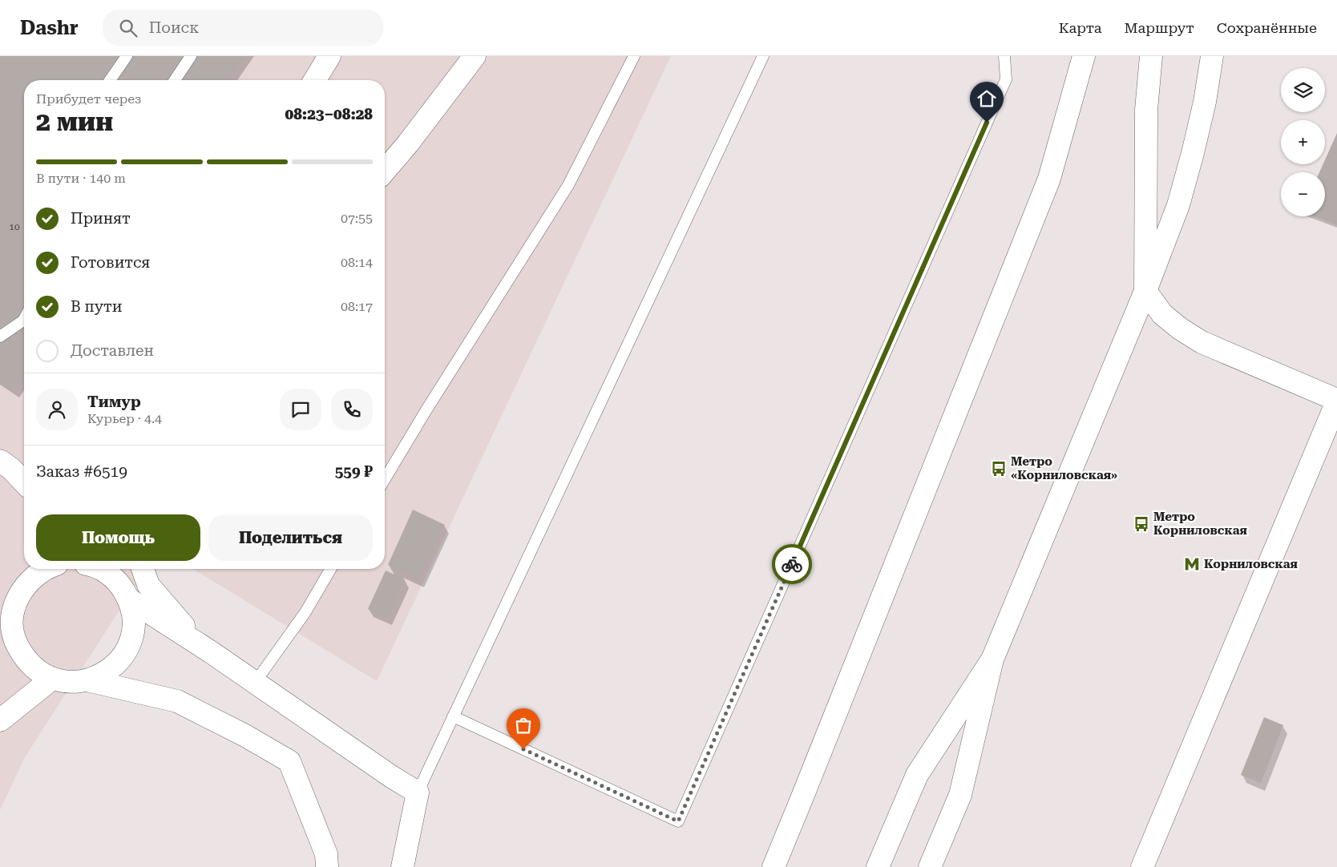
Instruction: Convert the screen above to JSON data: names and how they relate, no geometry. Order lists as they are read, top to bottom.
{
  "places": {
    "bus stop": ["Метро «Корниловская»", "Метро Корниловская"],
    "metro station": ["Корниловская"]
  },
  "house_numbers": ["10"],
  "page": {
    "header": "Dashr",
    "search": "Поиск",
    "nav": ["Карта", "Маршрут", "Сохранённые"],
    "map_buttons": ["+", "−"],
    "heading": ["2 мин", "Прибудет через", "08:23–08:28"],
    "panel": [
      "Тимур",
      "Курьер · 4.4",
      "Заказ #6519",
      "559 ₽"
    ],
    "bar": "В пути · 140 m",
    "list": [
      ["Принят", "07:55"],
      ["Готовится", "08:14"],
      ["В пути", "08:17"],
      "Доставлен"
    ],
    "buttons": ["Помощь", "Поделиться"]
  }
}
